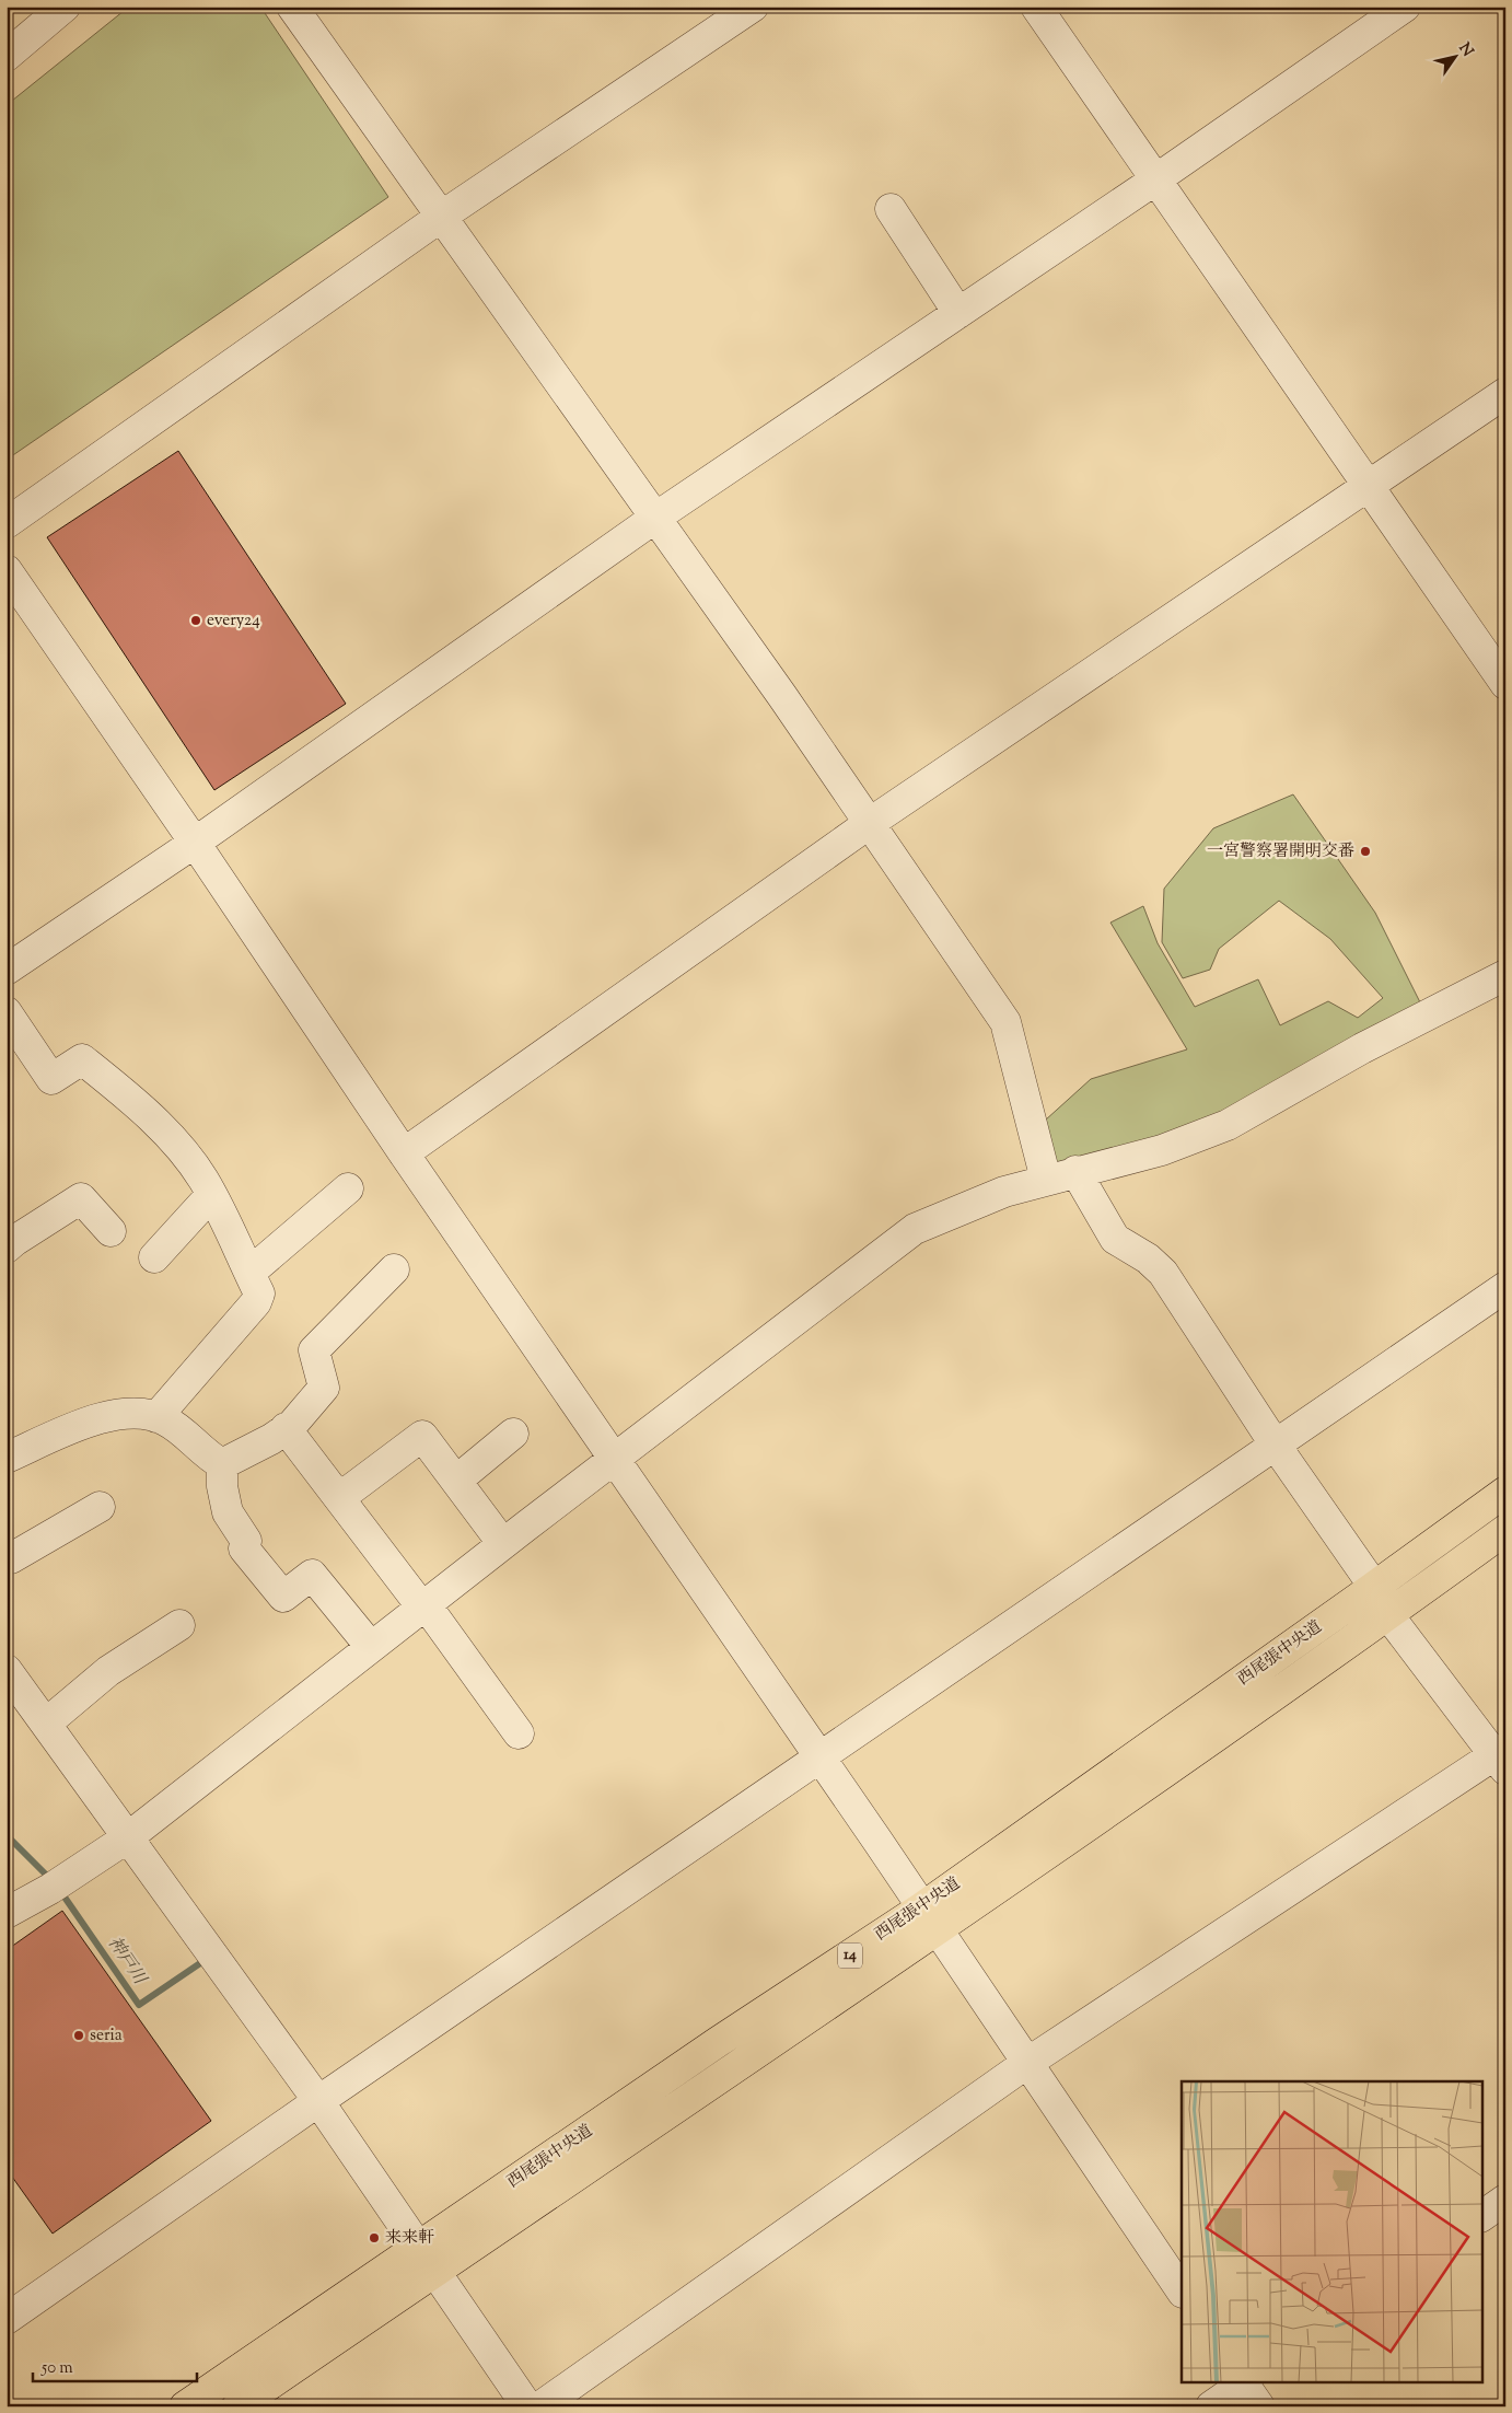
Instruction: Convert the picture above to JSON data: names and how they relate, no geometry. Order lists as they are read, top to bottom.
{
  "streets": {
    "main road": ["西尾張中央道", "14"]
  },
  "water": ["神戸川"],
  "places": [
    "every24",
    "一宮警察署開明交番",
    "seria",
    "来来軒"
  ],
  "scale_bar": "50 m",
  "north": "top right"
}
